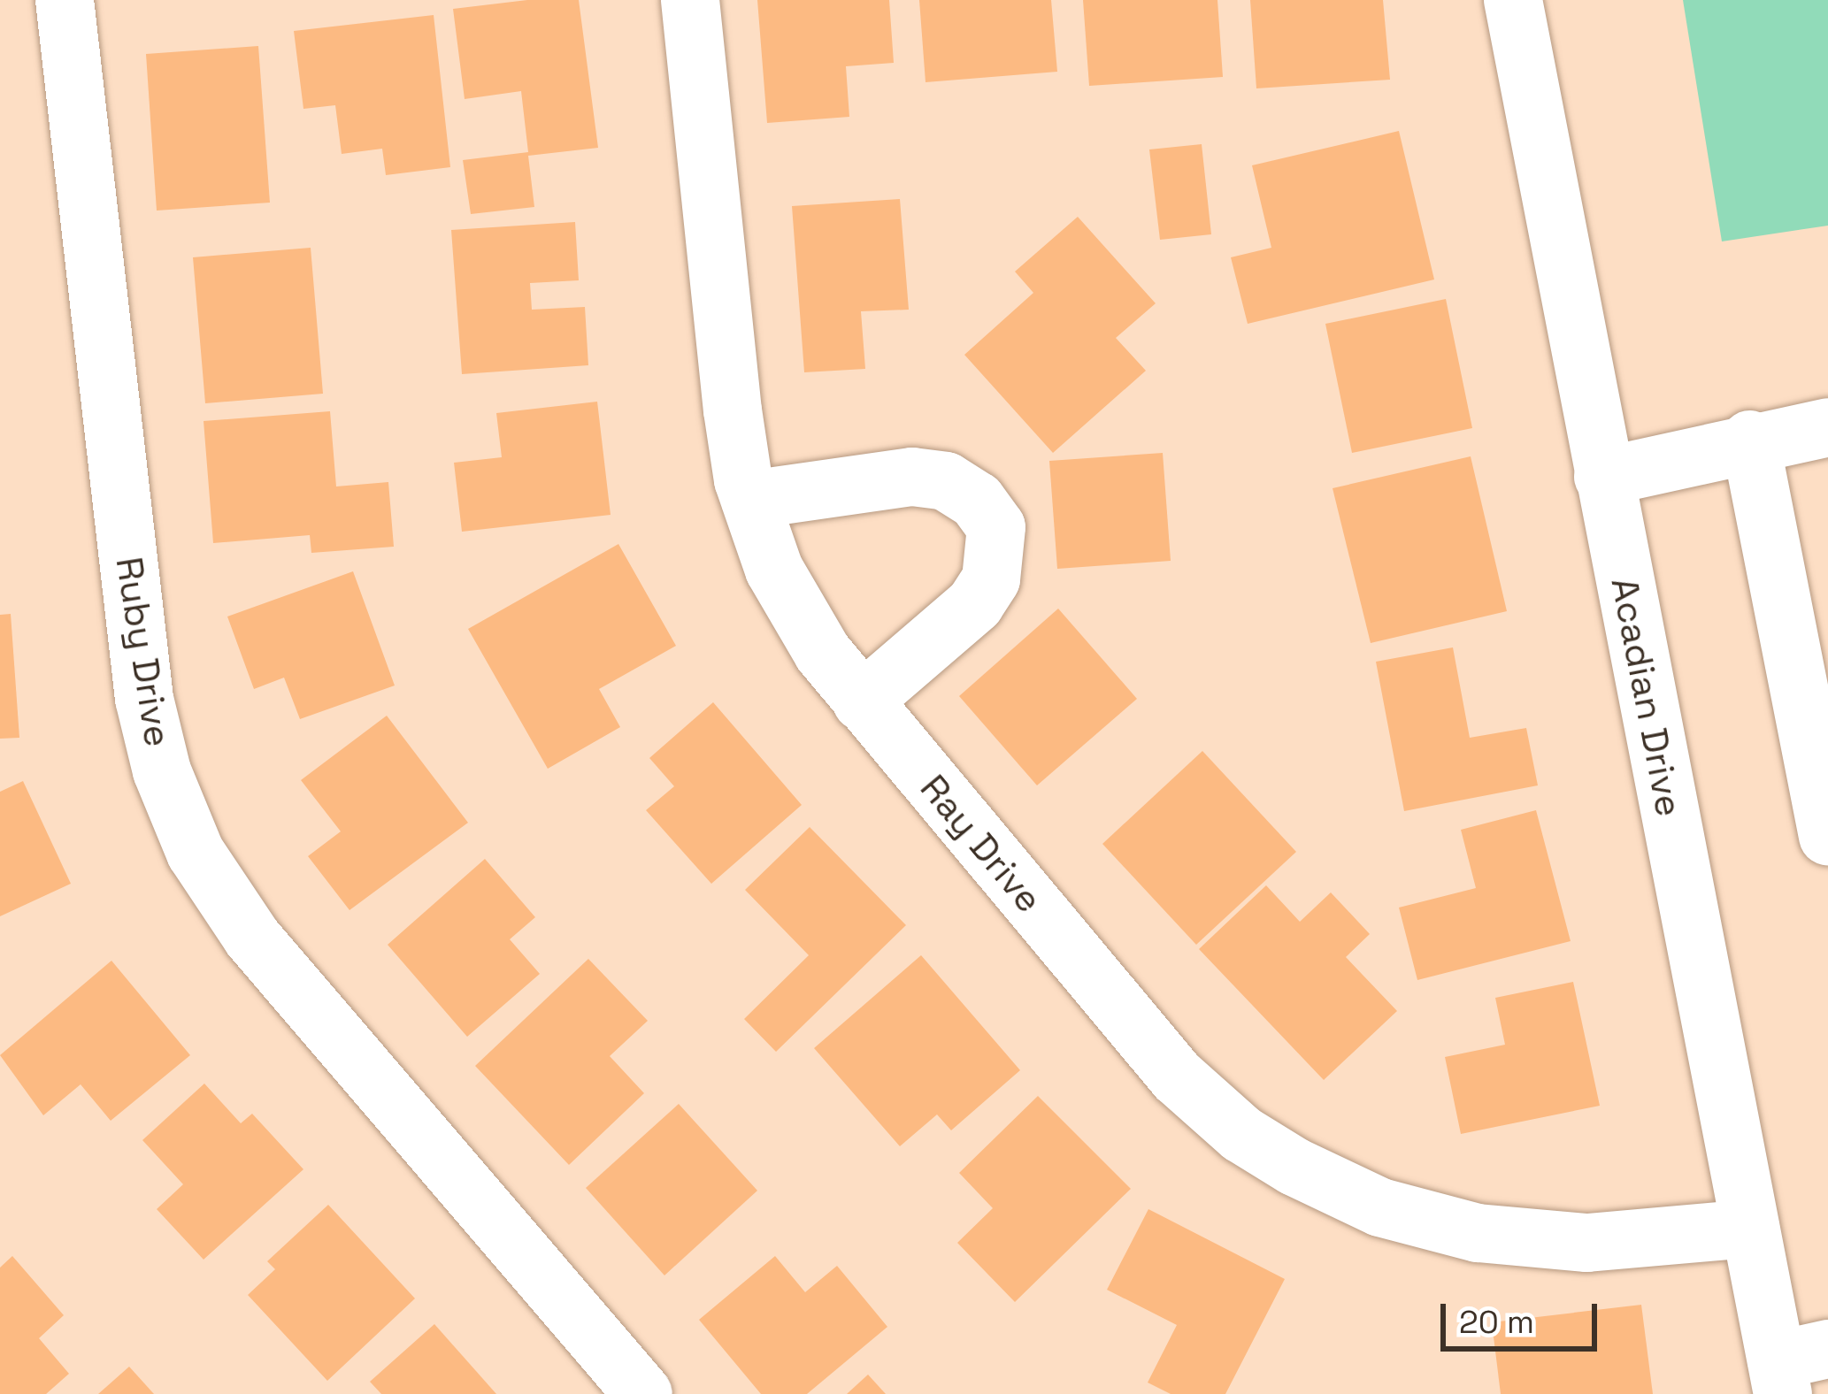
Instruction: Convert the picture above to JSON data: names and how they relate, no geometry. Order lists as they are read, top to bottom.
{
  "streets": {
    "street": ["Ruby Drive", "Acadian Drive", "Ray Drive"]
  },
  "crossings": [
    ["Acadian Drive", "Ray Drive"]
  ],
  "scale_bar": "20 m"
}
